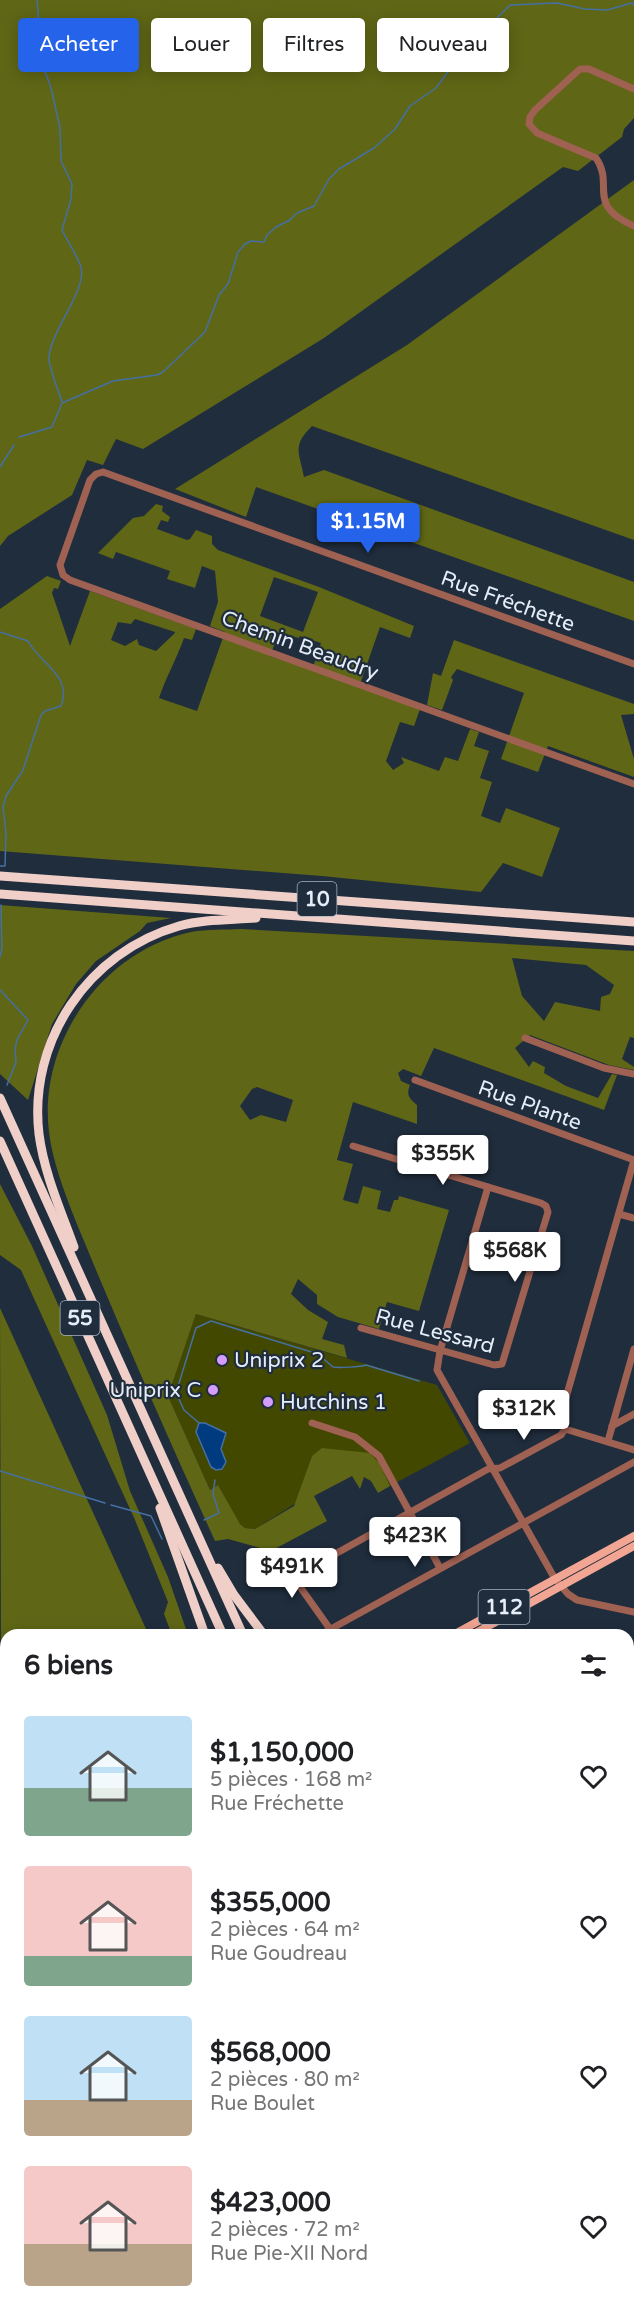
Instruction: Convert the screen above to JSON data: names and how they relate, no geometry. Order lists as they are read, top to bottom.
{
  "streets": {
    "highway": ["10", "55"],
    "main road": ["112"],
    "street": [
      "Rue Fréchette",
      "Chemin Beaudry",
      "Rue Plante",
      "Rue Lessard"
    ]
  },
  "crossings": [
    ["Rue Fréchette", "Chemin Beaudry"]
  ],
  "places": ["Uniprix 2", "Uniprix C", "Hutchins 1"],
  "page": {
    "chip": [
      "Acheter",
      "Louer",
      "Filtres",
      "Nouveau"
    ],
    "price": [
      "$1.15M",
      "$355K",
      "$568K",
      "$312K",
      "$423K",
      "$491K"
    ],
    "heading": "6 biens",
    "list": [
      {
        "name": "$1,150,000",
        "note": "5 pièces · 168 m² · Rue Fréchette"
      },
      {
        "name": "$355,000",
        "note": "2 pièces · 64 m² · Rue Goudreau"
      },
      {
        "name": "$568,000",
        "note": "2 pièces · 80 m² · Rue Boulet"
      },
      {
        "name": "$423,000",
        "note": "2 pièces · 72 m² · Rue Pie-XII Nord"
      }
    ]
  }
}
